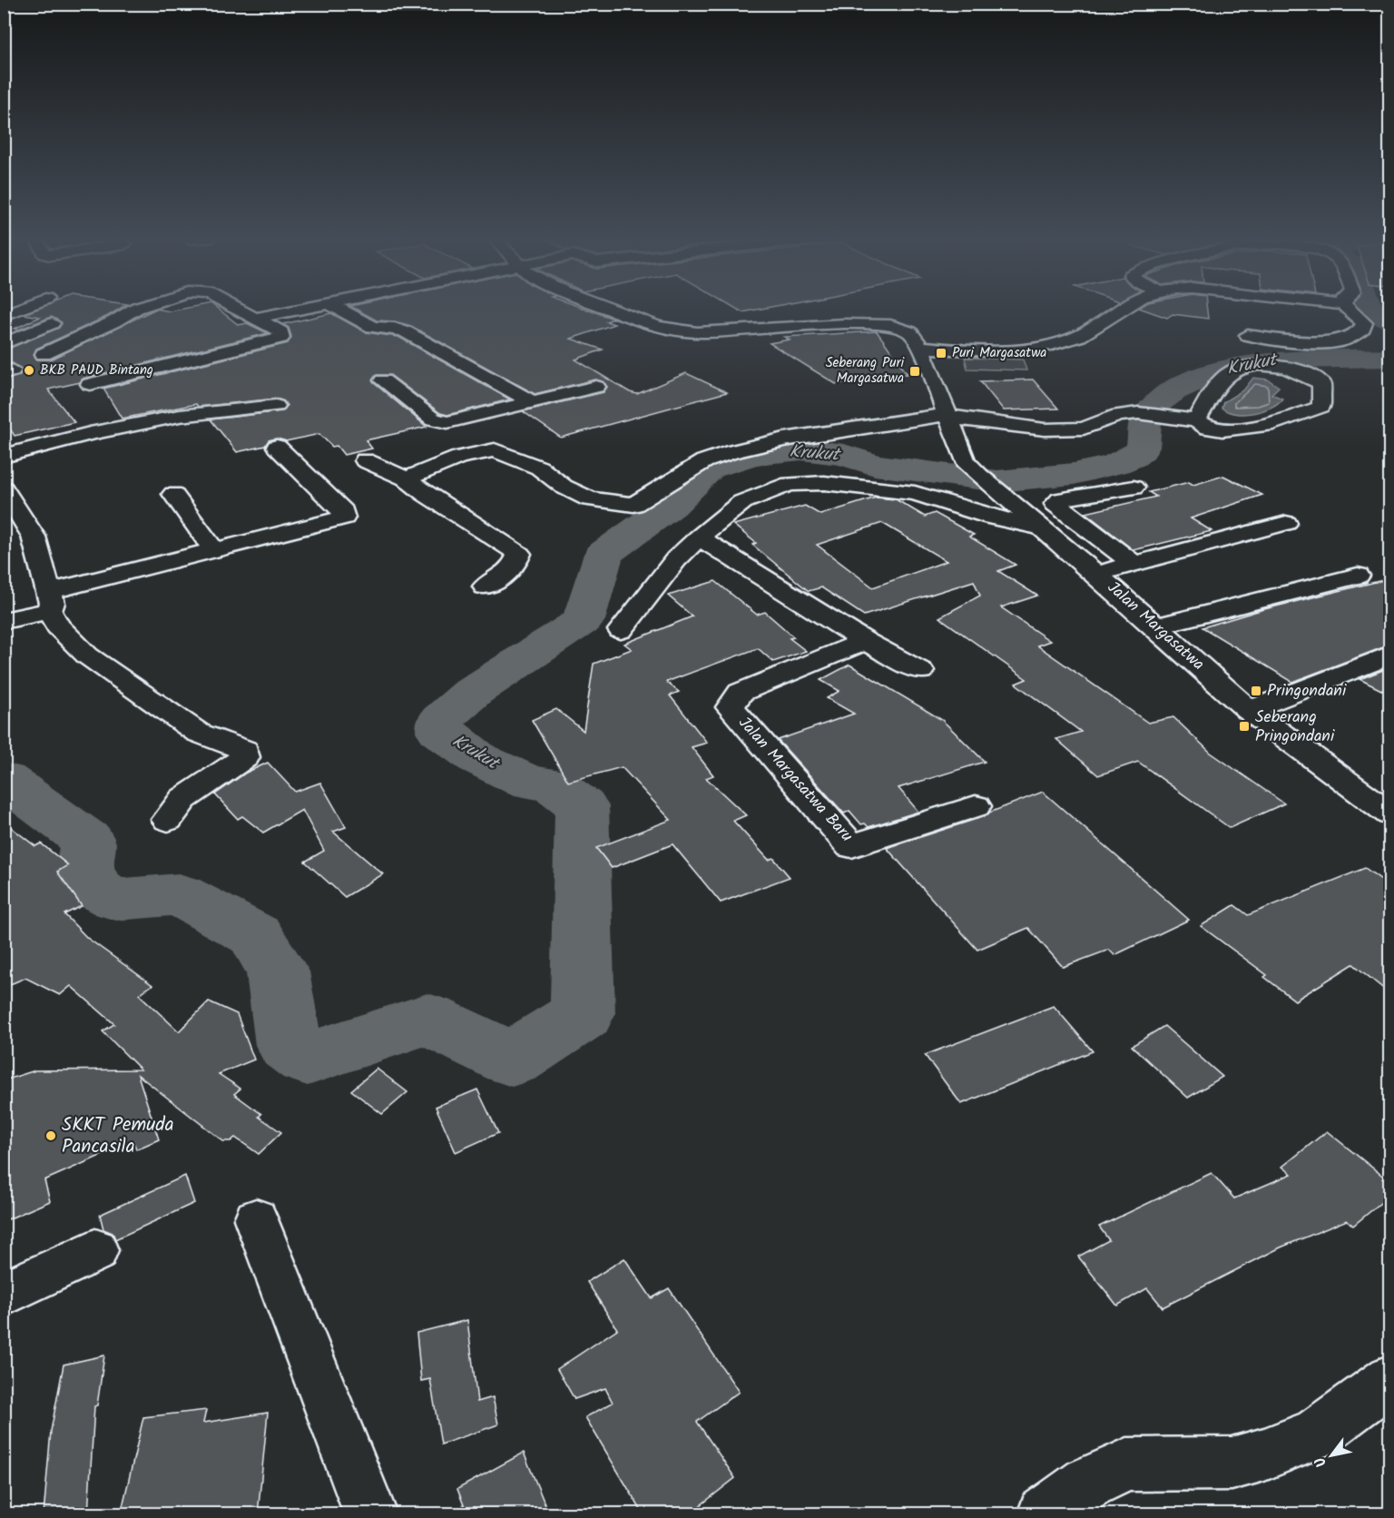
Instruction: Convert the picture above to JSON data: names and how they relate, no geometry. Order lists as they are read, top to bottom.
{
  "streets": {
    "street": ["Jalan Margasatwa", "Jalan Margasatwa Baru"]
  },
  "water": ["Krukut"],
  "places": {
    "transit": [
      "Puri Margasatwa",
      "Seberang Puri Margasatwa",
      "Pringondani",
      "Seberang Pringondani"
    ],
    "other": ["BKB PAUD Bintang", "SKKT Pemuda Pancasila"]
  },
  "north": "bottom left"
}
